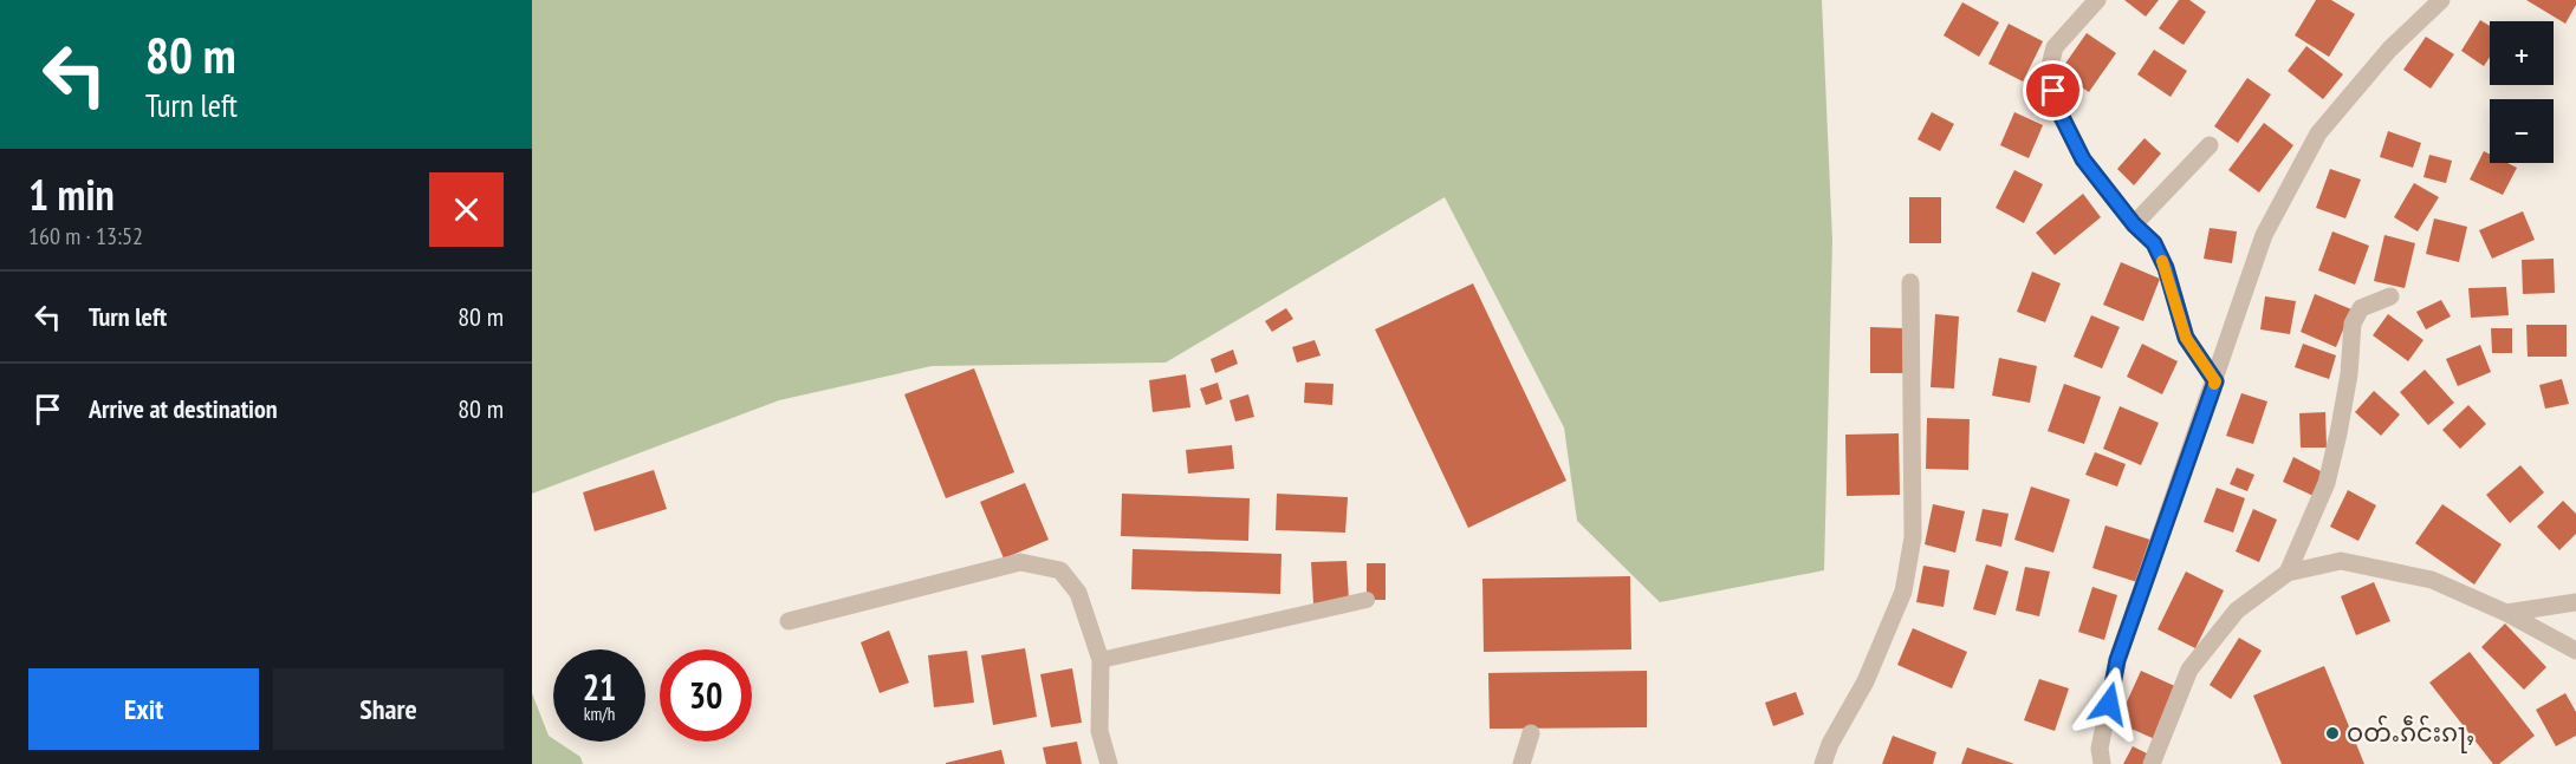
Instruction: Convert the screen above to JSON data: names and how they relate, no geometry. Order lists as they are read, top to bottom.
{
  "places": ["ဝတ်ႉၵဵင်းၵႃႇ"],
  "page": {
    "turn": ["80 m", "Turn left"],
    "map_buttons": ["+", "−"],
    "heading": ["1 min", "160 m · 13:52"],
    "list": [
      {
        "name": "Turn left",
        "value": "80 m"
      },
      {
        "name": "Arrive at destination",
        "value": "80 m"
      }
    ],
    "speed": "21 km/h",
    "limit": "30",
    "buttons": ["Exit", "Share"]
  }
}
